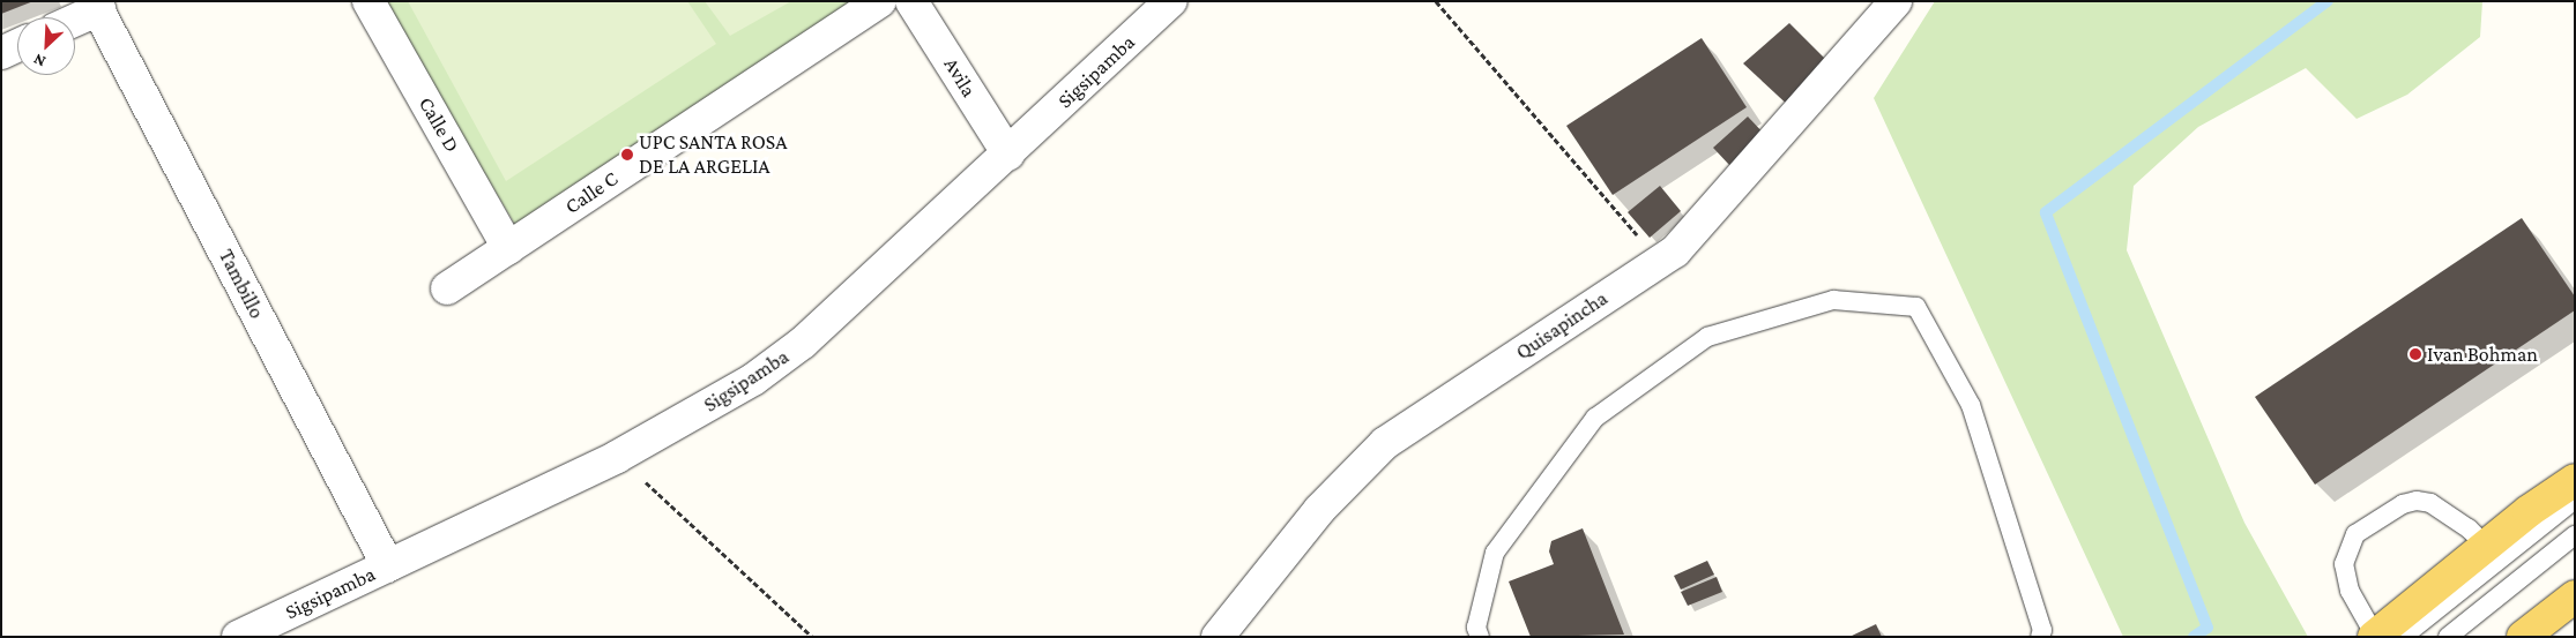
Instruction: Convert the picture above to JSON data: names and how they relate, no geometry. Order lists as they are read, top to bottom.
{
  "streets": {
    "street": [
      "Sigsipamba",
      "Avila",
      "Calle D",
      "Calle C",
      "Tambillo",
      "Quisapincha"
    ]
  },
  "crossings": [
    ["Sigsipamba", "Avila"],
    ["Sigsipamba", "Tambillo"],
    ["Calle D", "Calle C"]
  ],
  "places": ["UPC SANTA ROSA DE LA ARGELIA", "Ivan Bohman"],
  "north": "bottom left"
}
